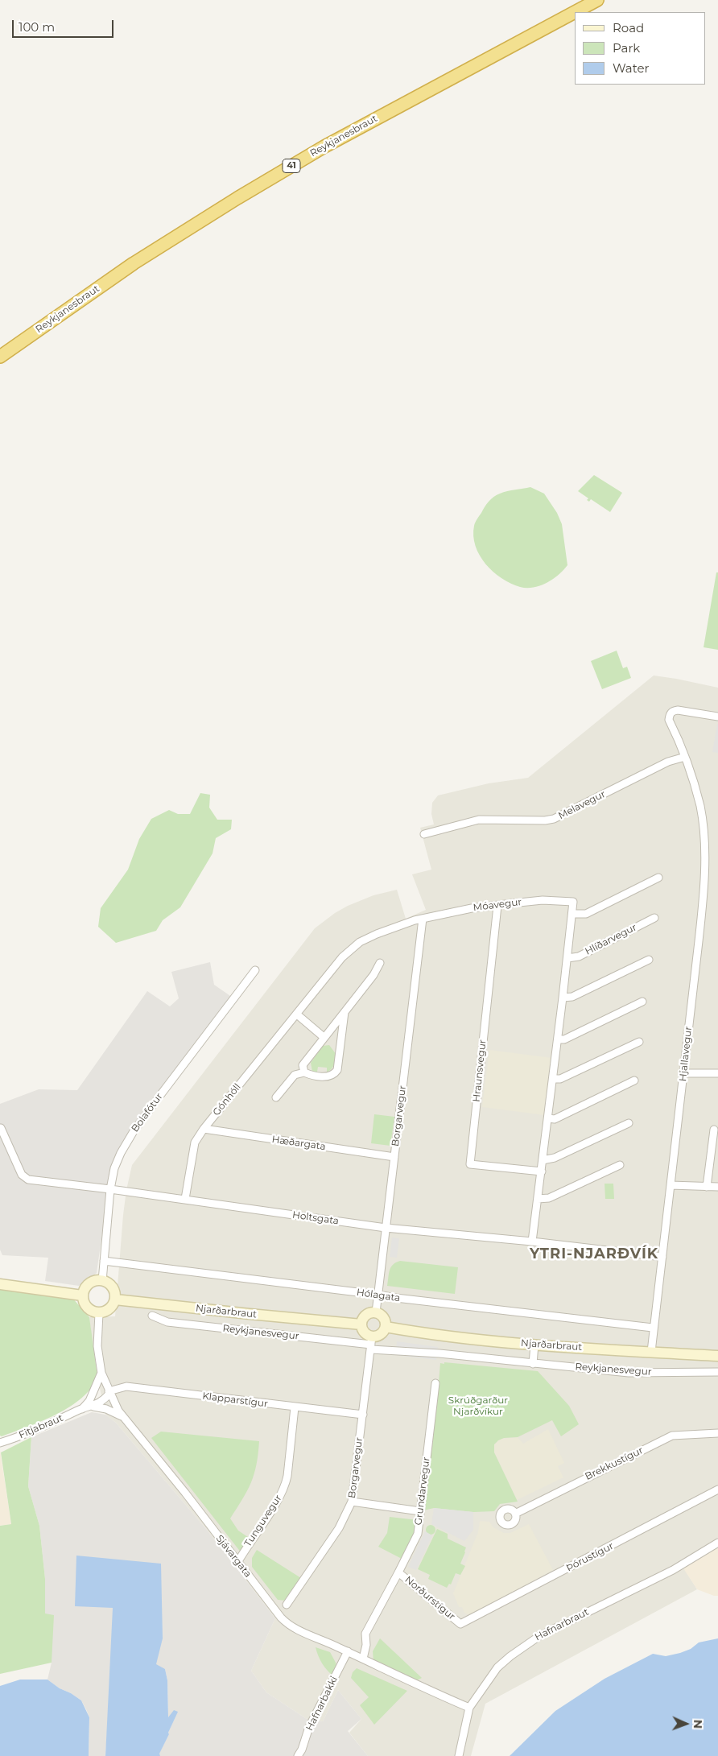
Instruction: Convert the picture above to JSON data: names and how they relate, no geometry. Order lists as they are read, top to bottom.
{
  "streets": {
    "highway": ["Reykjanesbraut", "41"],
    "main road": ["Njarðarbraut"],
    "street": [
      "Melavegur",
      "Móavegur",
      "Hlíðarvegur",
      "Hjallavegur",
      "Hraunsvegur",
      "Gónhóll",
      "Bolafótur",
      "Borgarvegur",
      "Hæðargata",
      "Holtsgata",
      "Hólagata",
      "Reykjanesvegur",
      "Klapparstígur",
      "Fitjabraut",
      "Brekkustígur",
      "Grundarvegur",
      "Tunguvegur",
      "Sjávargata",
      "Þórustígur",
      "Norðurstígur",
      "Hafnarbraut",
      "Hafnarbakki"
    ]
  },
  "crossings": [
    ["Melavegur", "Hjallavegur"],
    ["Móavegur", "Hlíðarvegur"],
    ["Móavegur", "Hraunsvegur"],
    ["Móavegur", "Gónhóll"],
    ["Móavegur", "Borgarvegur"],
    ["Hlíðarvegur", "Hraunsvegur"],
    ["Hlíðarvegur", "Holtsgata"],
    ["Hjallavegur", "Holtsgata"],
    ["Hjallavegur", "Hólagata"],
    ["Hjallavegur", "Njarðarbraut"],
    ["Gónhóll", "Borgarvegur"],
    ["Gónhóll", "Hæðargata"],
    ["Gónhóll", "Holtsgata"],
    ["Bolafótur", "Holtsgata"],
    ["Bolafótur", "Hólagata"],
    ["Bolafótur", "Njarðarbraut"],
    ["Bolafótur", "Sjávargata"],
    ["Borgarvegur", "Hæðargata"],
    ["Borgarvegur", "Holtsgata"],
    ["Borgarvegur", "Hólagata"],
    ["Borgarvegur", "Reykjanesvegur"],
    ["Borgarvegur", "Klapparstígur"],
    ["Njarðarbraut", "Sjávargata"],
    ["Klapparstígur", "Fitjabraut"],
    ["Klapparstígur", "Tunguvegur"],
    ["Klapparstígur", "Sjávargata"],
    ["Fitjabraut", "Sjávargata"],
    ["Grundarvegur", "Sjávargata"],
    ["Grundarvegur", "Norðurstígur"],
    ["Tunguvegur", "Sjávargata"],
    ["Sjávargata", "Hafnarbraut"],
    ["Sjávargata", "Hafnarbakki"],
    ["Þórustígur", "Norðurstígur"]
  ],
  "districts": ["YTRI-NJARÐVÍK"],
  "parks": ["Skrúðgarður Njarðvíkur"],
  "legend": ["Road", "Park", "Water"],
  "scale_bar": "100 m",
  "north": "right"
}
